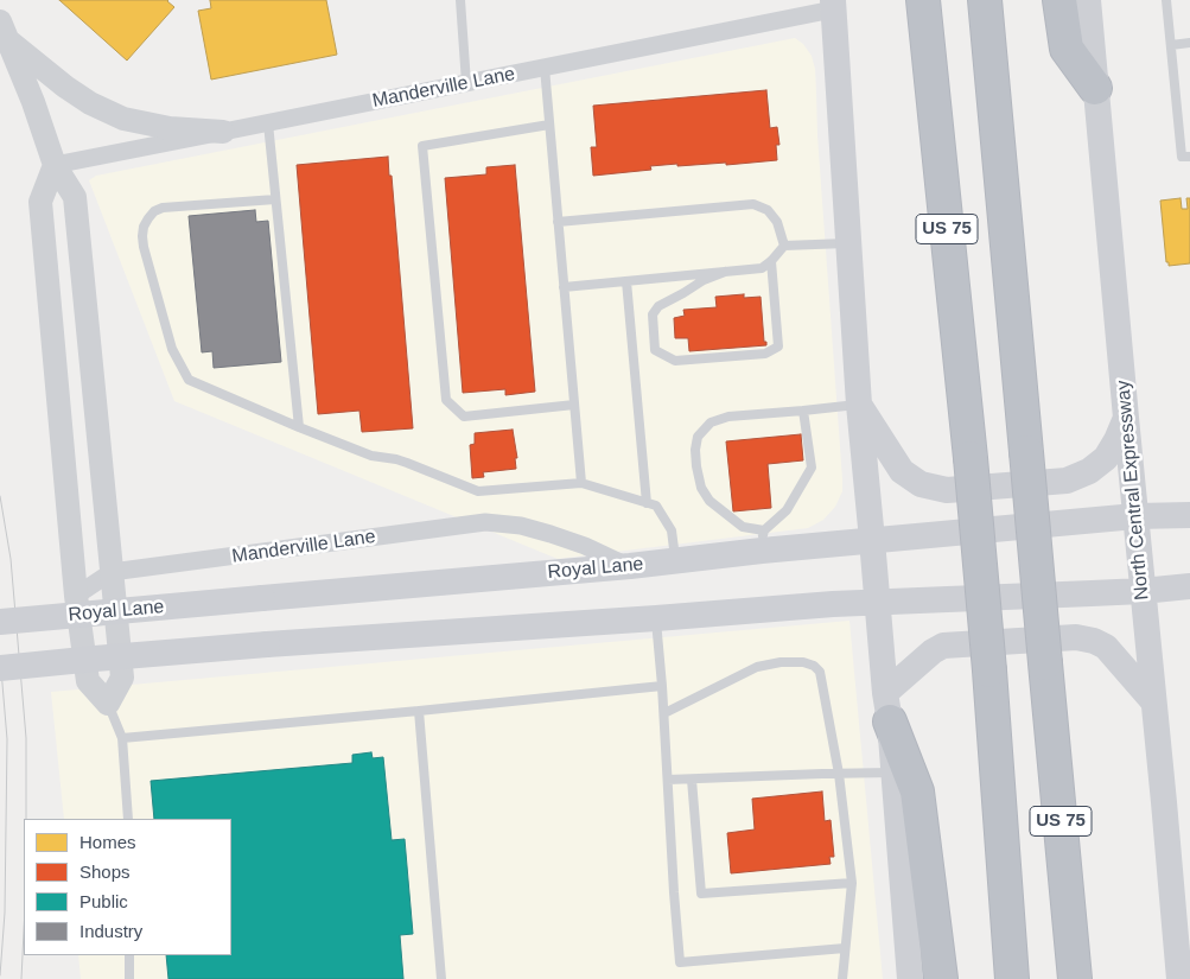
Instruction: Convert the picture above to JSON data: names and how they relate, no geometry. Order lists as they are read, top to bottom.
{
  "streets": {
    "highway": ["US 75"],
    "main road": ["North Central Expressway", "Royal Lane"],
    "street": ["Manderville Lane"]
  },
  "crossings": [
    ["Manderville Lane", "Royal Lane"],
    ["North Central Expressway", "Royal Lane"]
  ],
  "legend": [
    "Homes",
    "Shops",
    "Public",
    "Industry"
  ]
}
